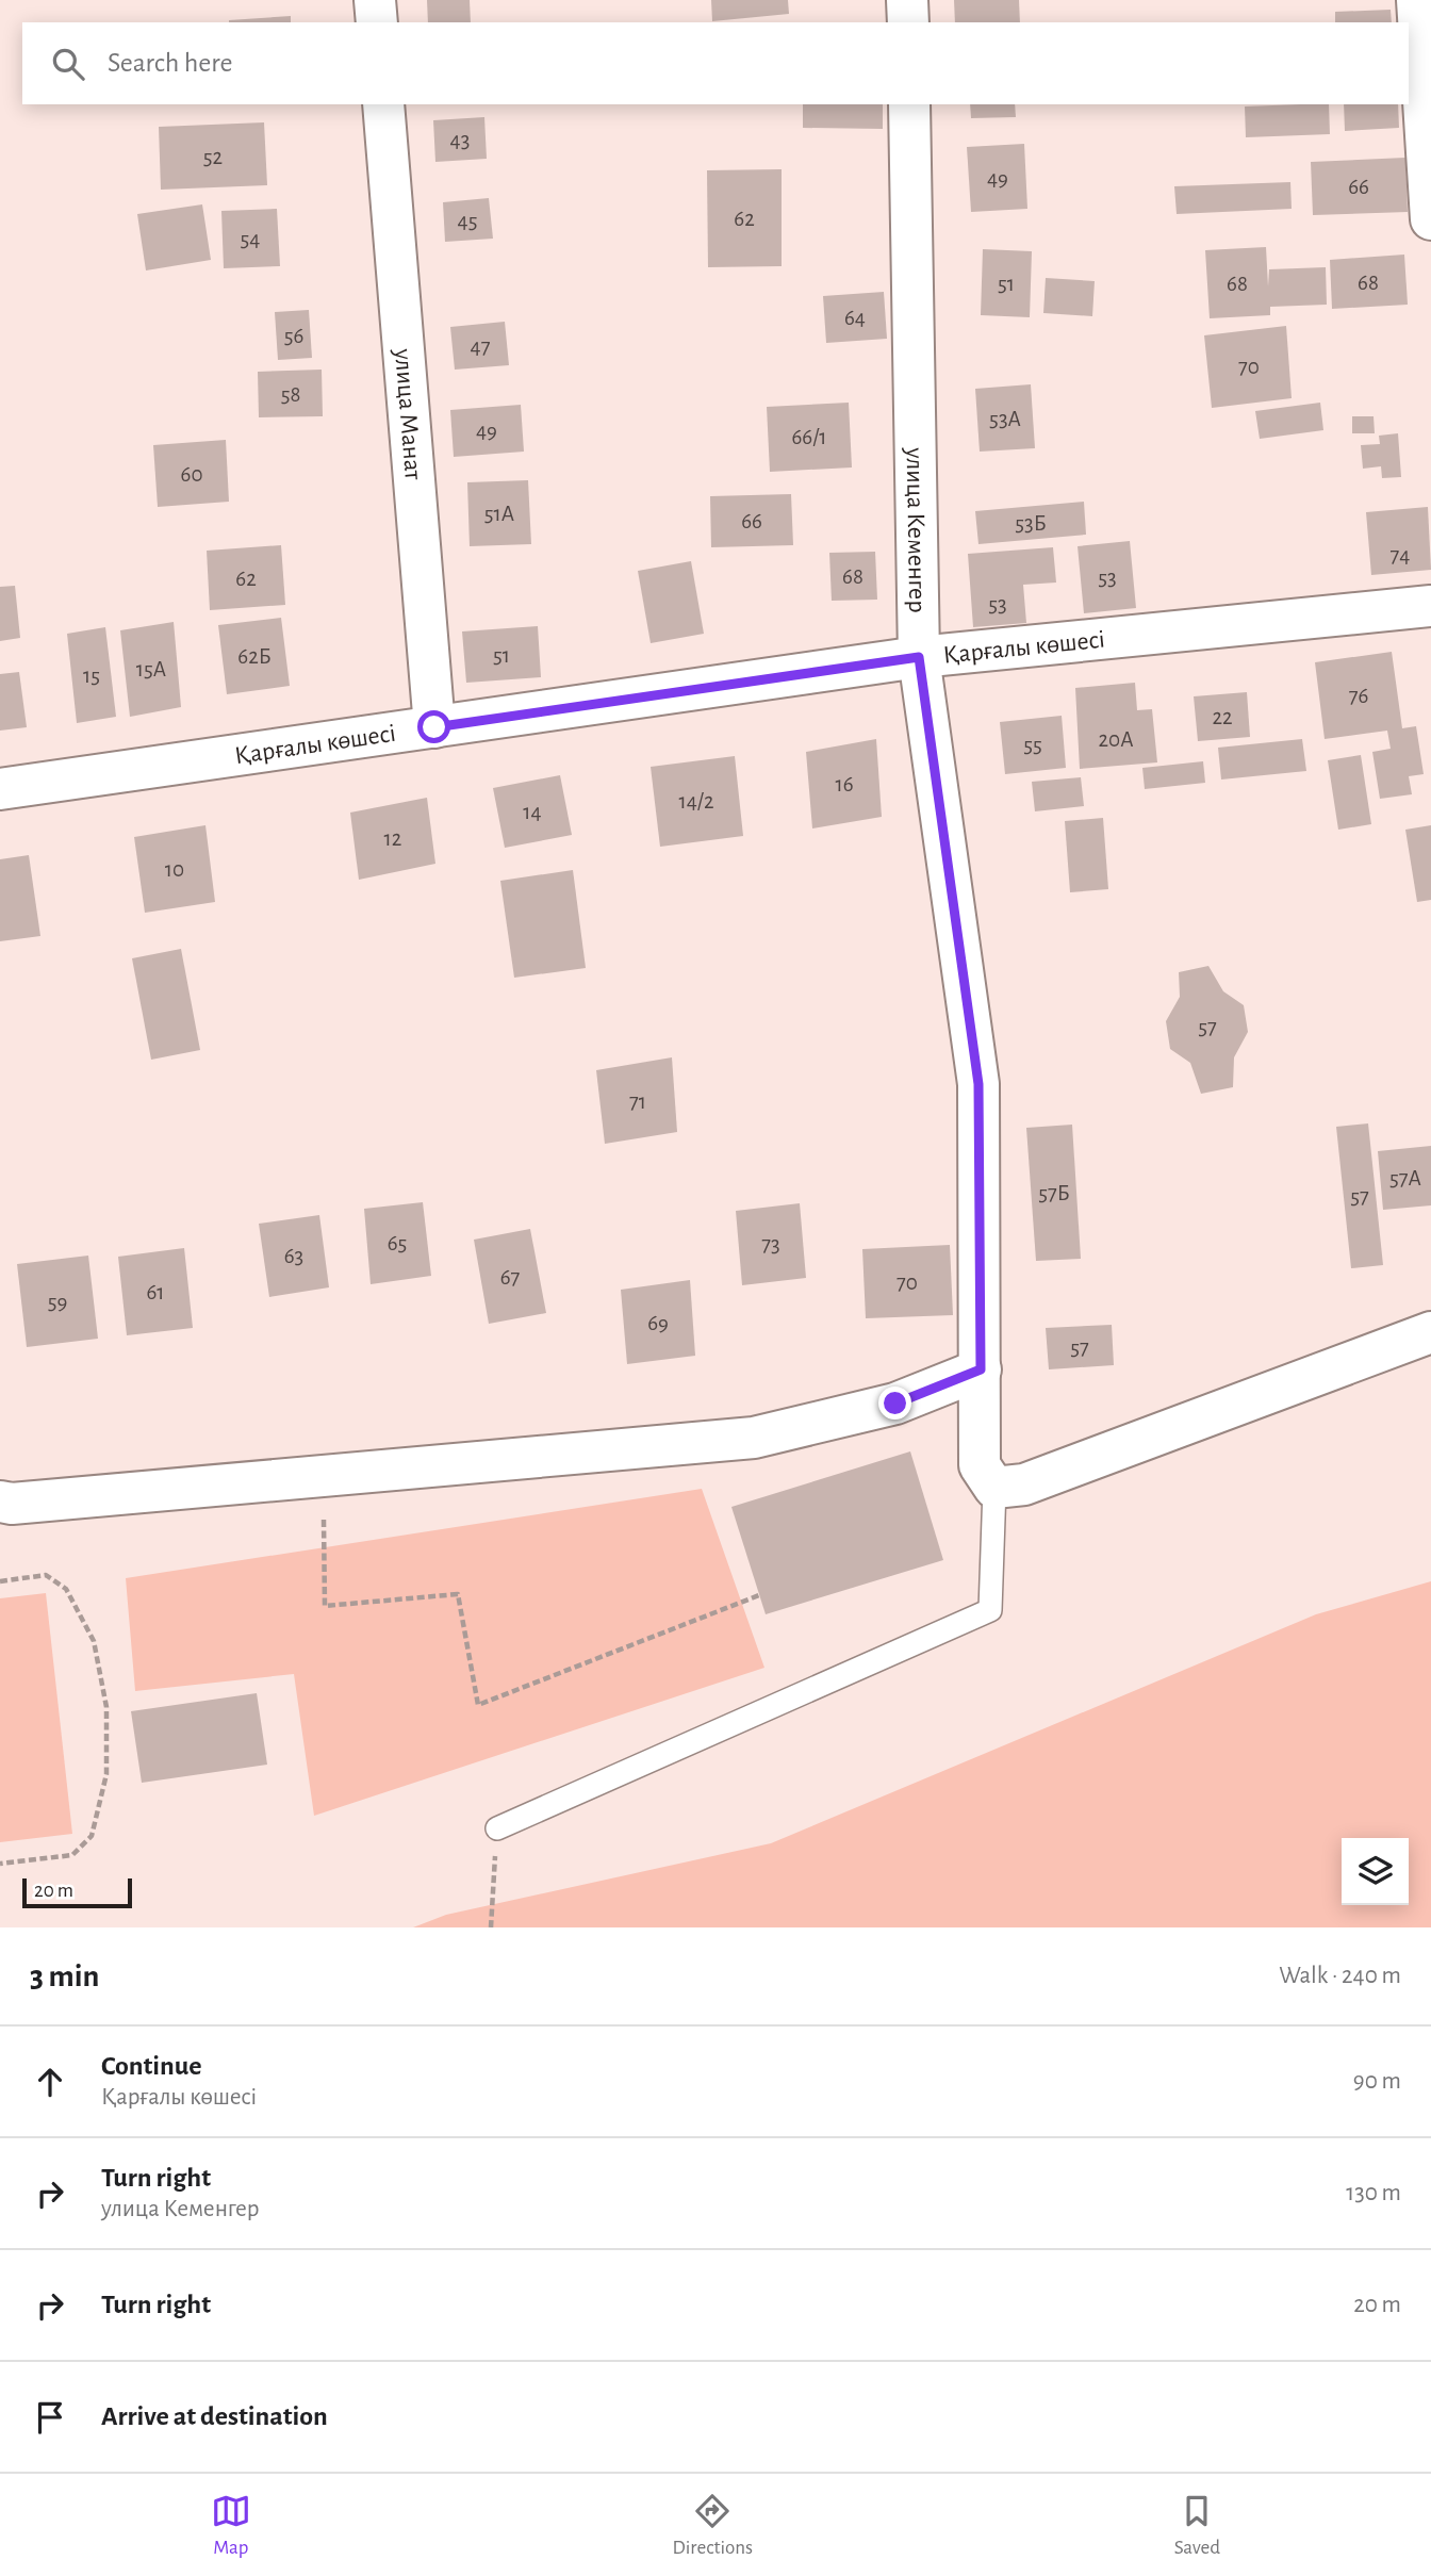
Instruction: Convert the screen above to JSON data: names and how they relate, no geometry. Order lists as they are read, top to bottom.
{
  "streets": {
    "street": ["улица Манат", "улица Кеменгер", "Қарғалы көшесі"]
  },
  "crossings": [
    ["улица Манат", "Қарғалы көшесі"],
    ["улица Кеменгер", "Қарғалы көшесі"]
  ],
  "house_numbers": [
    "43",
    "52",
    "49",
    "66",
    "62",
    "45",
    "54",
    "68",
    "51",
    "68",
    "64",
    "56",
    "47",
    "70",
    "58",
    "53А",
    "49",
    "66/1",
    "60",
    "51А",
    "66",
    "53Б",
    "74",
    "68",
    "53",
    "62",
    "53",
    "51",
    "62Б",
    "15А",
    "15",
    "76",
    "22",
    "20А",
    "55",
    "16",
    "14/2",
    "14",
    "12",
    "10",
    "57",
    "71",
    "57А",
    "57Б",
    "57",
    "65",
    "73",
    "63",
    "67",
    "70",
    "61",
    "59",
    "69",
    "57"
  ],
  "scale_bar": "20 m",
  "page": {
    "search": "Search here",
    "scale": "20 m",
    "heading": ["3 min", "Walk · 240 m"],
    "list": [
      ["Continue", "Қарғалы көшесі", "90 m"],
      ["Turn right", "улица Кеменгер", "130 m"],
      ["Turn right", "20 m"],
      "Arrive at destination"
    ],
    "nav": ["Map", "Directions", "Saved"]
  }
}
